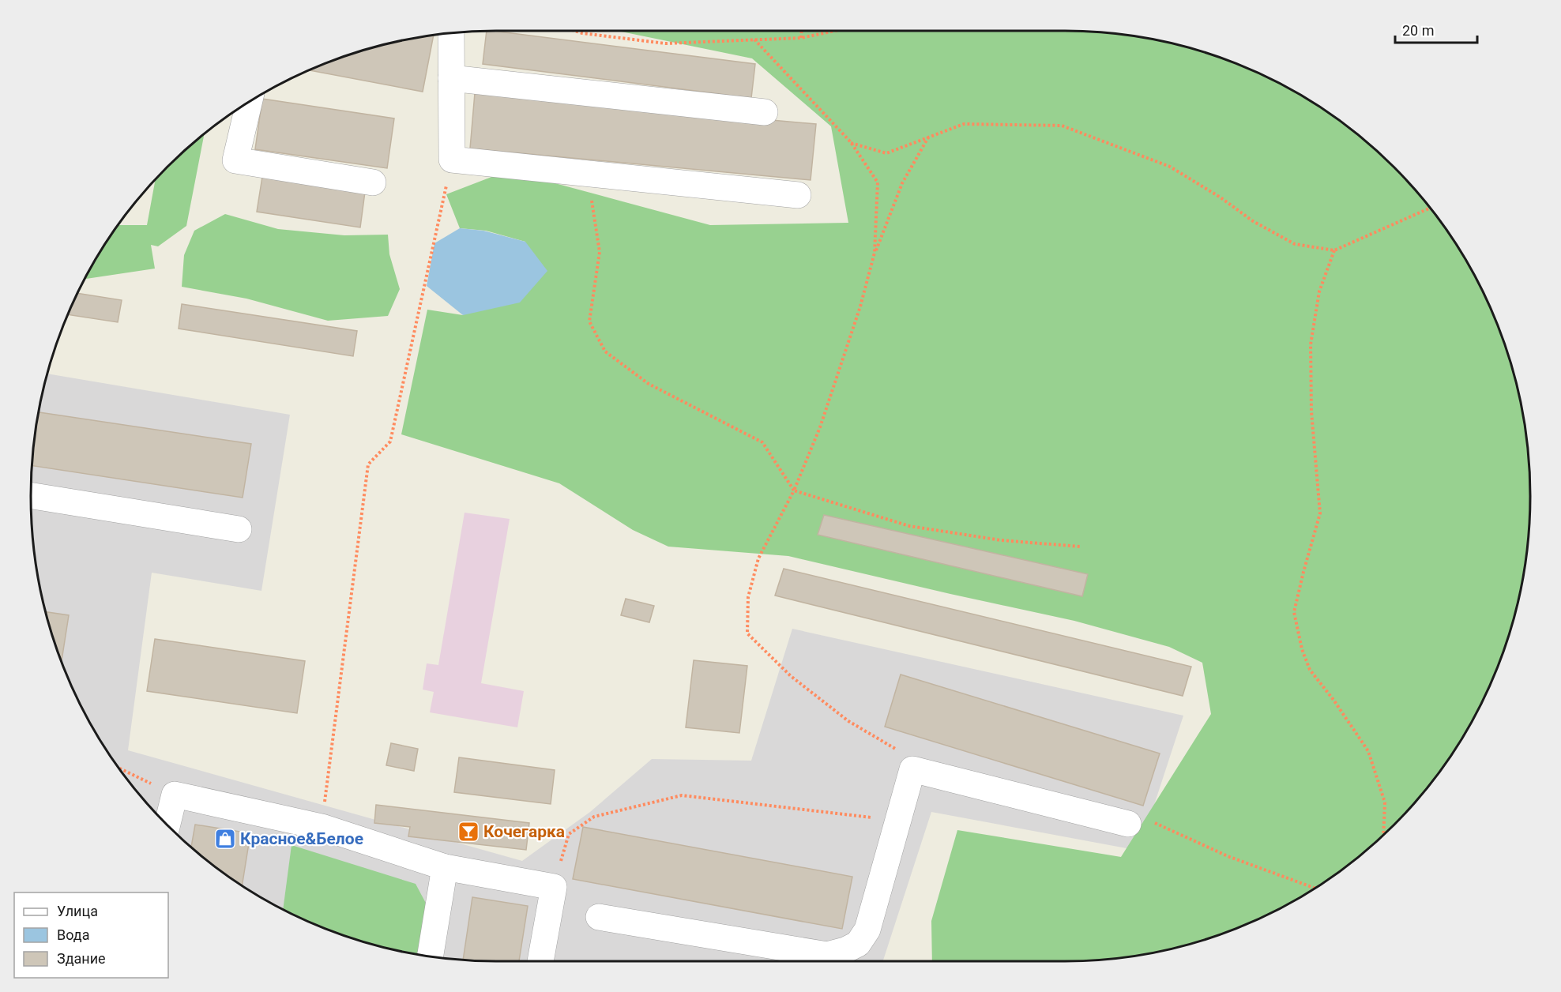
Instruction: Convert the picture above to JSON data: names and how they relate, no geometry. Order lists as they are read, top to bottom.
{
  "places": {
    "bar": ["Кочегарка"],
    "shop": ["Красное&Белое"]
  },
  "legend": ["Улица", "Вода", "Здание"],
  "scale_bar": "20 m"
}
